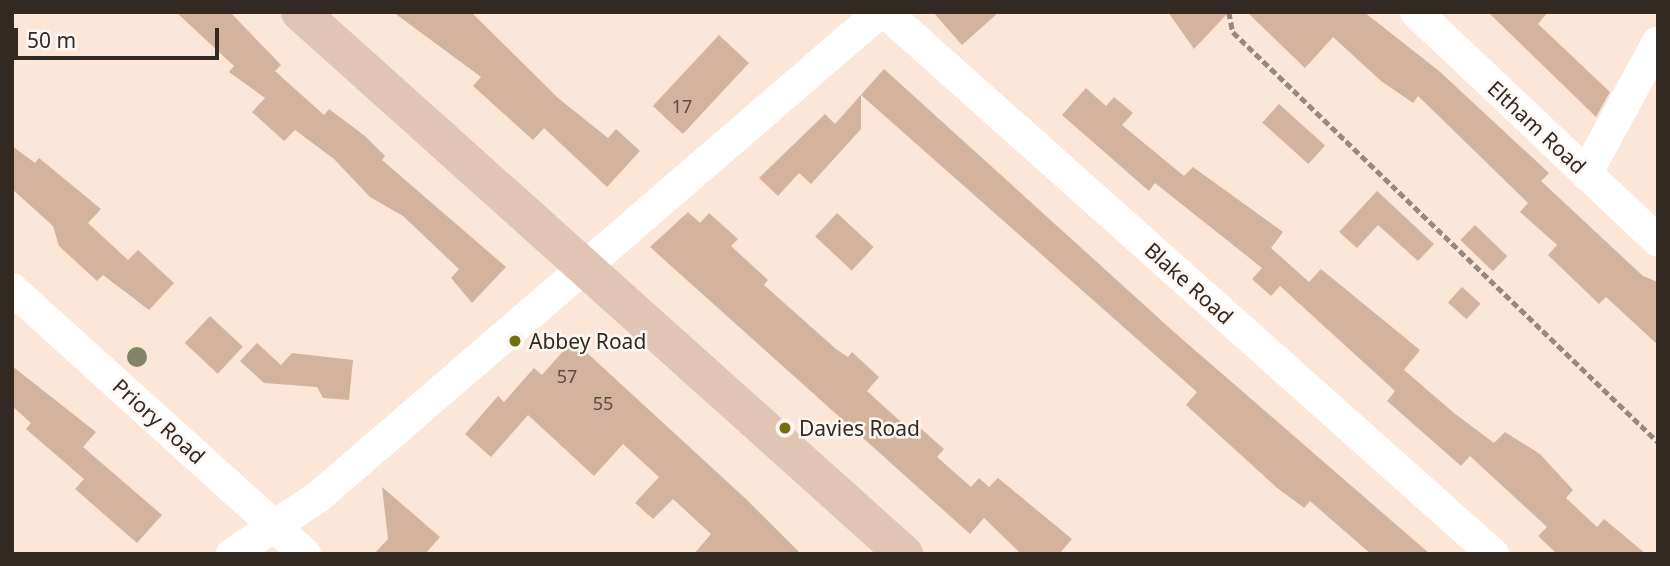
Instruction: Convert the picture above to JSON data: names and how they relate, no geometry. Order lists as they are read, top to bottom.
{
  "streets": {
    "street": ["Eltham Road", "Blake Road", "Priory Road"]
  },
  "places": ["Abbey Road", "Davies Road"],
  "house_numbers": ["17", "57", "55"],
  "scale_bar": "50 m"
}
